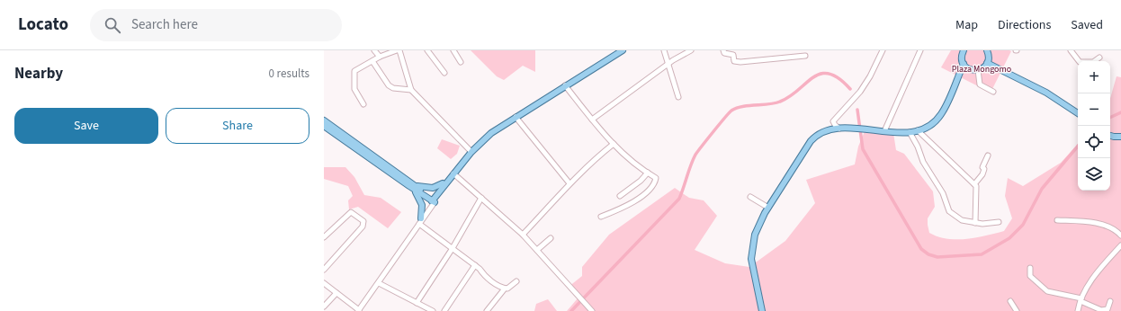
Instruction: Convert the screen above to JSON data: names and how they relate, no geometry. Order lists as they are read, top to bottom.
{
  "parks": ["Plaza Mongomo"],
  "page": {
    "header": "Locato",
    "search": "Search here",
    "nav": ["Map", "Directions", "Saved"],
    "heading": ["Nearby", "0 results"],
    "map_buttons": ["+", "−"],
    "buttons": ["Save", "Share"]
  }
}
